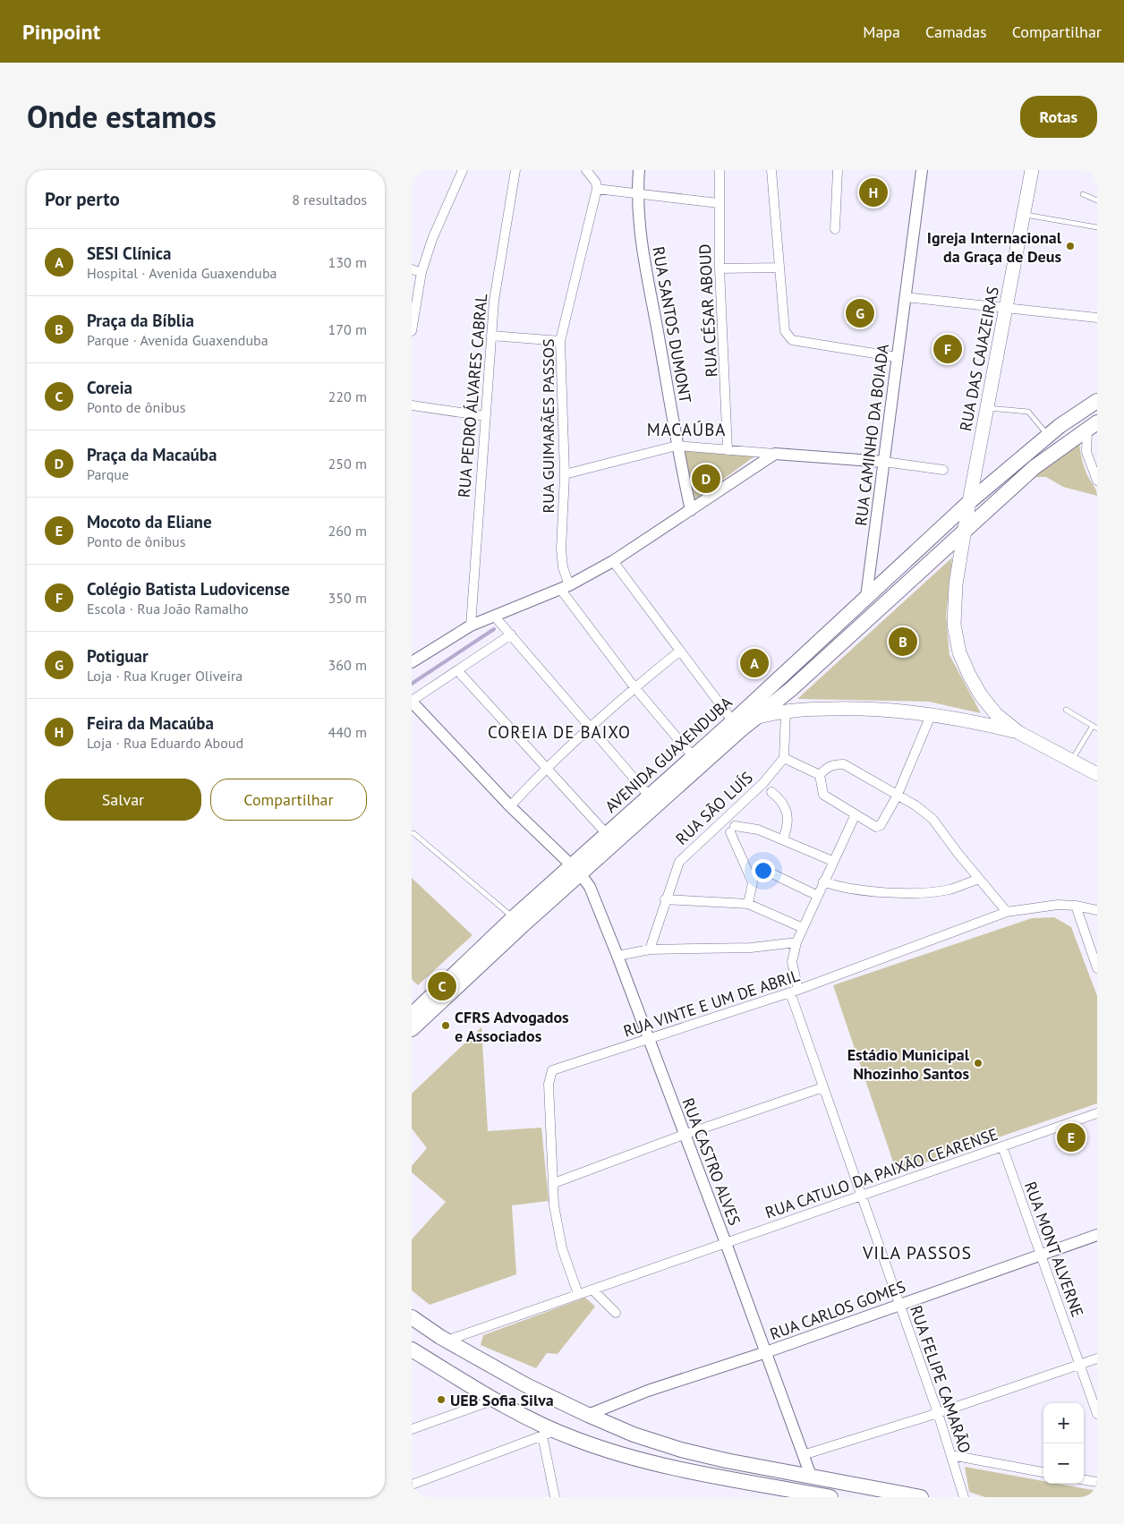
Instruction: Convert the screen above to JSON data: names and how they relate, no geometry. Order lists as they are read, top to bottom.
{
  "streets": {
    "main road": ["RUA DAS CAJAZEIRAS", "AVENIDA GUAXENDUBA"],
    "street": [
      "RUA CÉSAR ABOUD",
      "RUA SANTOS DUMONT",
      "RUA PEDRO ÁLVARES CABRAL",
      "RUA GUIMARÃES PASSOS",
      "RUA CAMINHO DA BOIADA",
      "RUA SÃO LUÍS",
      "RUA VINTE E UM DE ABRIL",
      "RUA CASTRO ALVES",
      "RUA CATULO DA PAIXÃO CEARENSE",
      "RUA MONT ALVERNE",
      "RUA CARLOS GOMES",
      "RUA FELIPE CAMARÃO"
    ]
  },
  "crossings": [
    ["RUA DAS CAJAZEIRAS", "AVENIDA GUAXENDUBA"],
    ["RUA CAMINHO DA BOIADA", "AVENIDA GUAXENDUBA"],
    ["AVENIDA GUAXENDUBA", "RUA CASTRO ALVES"],
    ["RUA VINTE E UM DE ABRIL", "RUA CASTRO ALVES"],
    ["RUA VINTE E UM DE ABRIL", "RUA CATULO DA PAIXÃO CEARENSE"],
    ["RUA VINTE E UM DE ABRIL", "RUA FELIPE CAMARÃO"],
    ["RUA CASTRO ALVES", "RUA CATULO DA PAIXÃO CEARENSE"],
    ["RUA CASTRO ALVES", "RUA CARLOS GOMES"],
    ["RUA CATULO DA PAIXÃO CEARENSE", "RUA MONT ALVERNE"],
    ["RUA CATULO DA PAIXÃO CEARENSE", "RUA FELIPE CAMARÃO"],
    ["RUA MONT ALVERNE", "RUA CARLOS GOMES"],
    ["RUA CARLOS GOMES", "RUA FELIPE CAMARÃO"]
  ],
  "districts": ["MACAÚBA", "COREIA DE BAIXO", "VILA PASSOS"],
  "places": [
    "Igreja Internacional da Graça de Deus",
    "CFRS Advogados e Associados",
    "Estádio Municipal Nhozinho Santos",
    "UEB Sofia Silva"
  ],
  "page": {
    "header": "Pinpoint",
    "nav": ["Mapa", "Camadas", "Compartilhar"],
    "title": "Onde estamos",
    "buttons": [
      "Rotas",
      ["Salvar", "Compartilhar"]
    ],
    "heading": ["Por perto", "8 resultados"],
    "pins": [
      "H",
      "G",
      "F",
      "D",
      "B",
      "A",
      "C",
      "E"
    ],
    "list": [
      {
        "mark": "A",
        "name": "SESI Clínica",
        "note": "Hospital · Avenida Guaxenduba",
        "value": "130 m"
      },
      {
        "mark": "B",
        "name": "Praça da Bíblia",
        "note": "Parque · Avenida Guaxenduba",
        "value": "170 m"
      },
      {
        "mark": "C",
        "name": "Coreia",
        "note": "Ponto de ônibus",
        "value": "220 m"
      },
      {
        "mark": "D",
        "name": "Praça da Macaúba",
        "note": "Parque",
        "value": "250 m"
      },
      {
        "mark": "E",
        "name": "Mocoto da Eliane",
        "note": "Ponto de ônibus",
        "value": "260 m"
      },
      {
        "mark": "F",
        "name": "Colégio Batista Ludovicense",
        "note": "Escola · Rua João Ramalho",
        "value": "350 m"
      },
      {
        "mark": "G",
        "name": "Potiguar",
        "note": "Loja · Rua Kruger Oliveira",
        "value": "360 m"
      },
      {
        "mark": "H",
        "name": "Feira da Macaúba",
        "note": "Loja · Rua Eduardo Aboud",
        "value": "440 m"
      }
    ],
    "map_buttons": ["+", "−"]
  }
}
